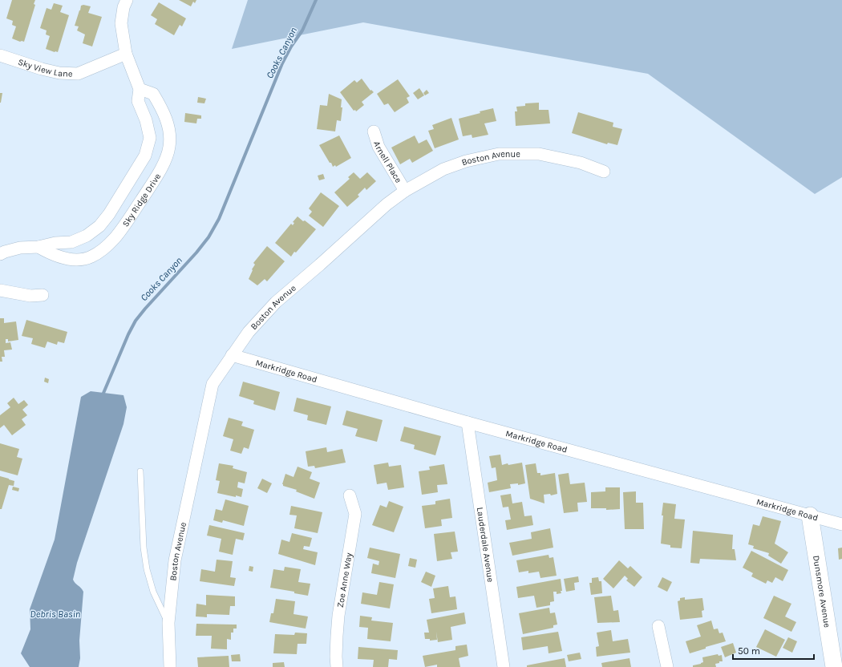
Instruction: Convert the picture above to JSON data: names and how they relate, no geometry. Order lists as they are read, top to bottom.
{
  "streets": {
    "street": [
      "Sky View Lane",
      "Boston Avenue",
      "Arnell Place",
      "Sky Ridge Drive",
      "Markridge Road",
      "Lauderdale Avenue",
      "Zoe Anne Way",
      "Dunsmore Avenue"
    ]
  },
  "crossings": [
    ["Sky View Lane", "Sky Ridge Drive"],
    ["Boston Avenue", "Arnell Place"],
    ["Boston Avenue", "Markridge Road"],
    ["Markridge Road", "Lauderdale Avenue"],
    ["Markridge Road", "Dunsmore Avenue"]
  ],
  "water": ["Cooks Canyon", "Debris Basin"],
  "scale_bar": "50 m"
}
